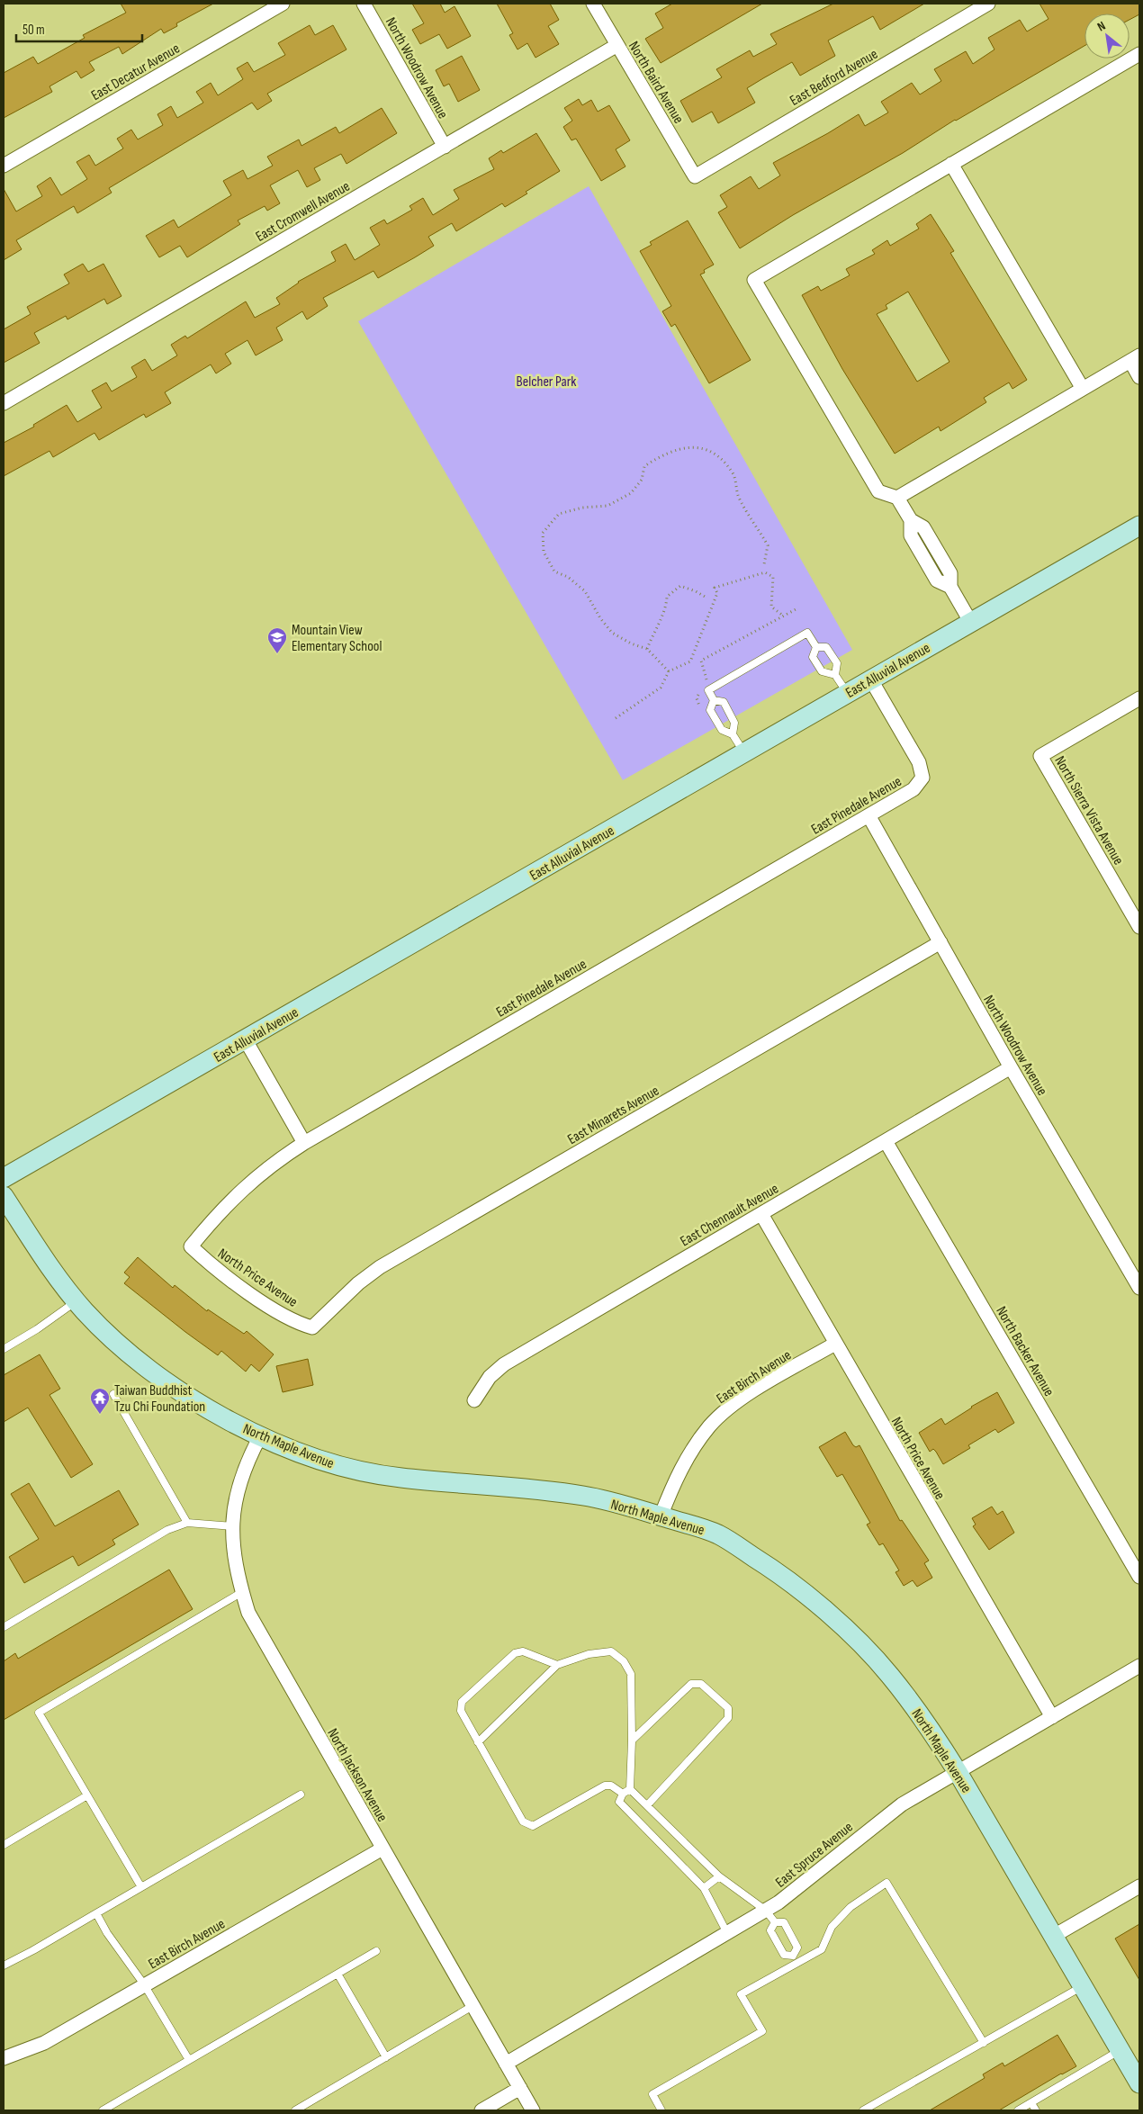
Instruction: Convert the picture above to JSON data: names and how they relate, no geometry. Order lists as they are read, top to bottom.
{
  "streets": {
    "street": [
      "North Woodrow Avenue",
      "East Decatur Avenue",
      "East Bedford Avenue",
      "North Baird Avenue",
      "East Cromwell Avenue",
      "East Alluvial Avenue",
      "East Pinedale Avenue",
      "North Sierra Vista Avenue",
      "East Minarets Avenue",
      "East Chennault Avenue",
      "North Price Avenue",
      "North Backer Avenue",
      "East Birch Avenue",
      "North Maple Avenue",
      "North Jackson Avenue",
      "East Spruce Avenue"
    ]
  },
  "crossings": [
    ["North Woodrow Avenue", "East Cromwell Avenue"],
    ["North Woodrow Avenue", "East Pinedale Avenue"],
    ["North Woodrow Avenue", "East Minarets Avenue"],
    ["North Woodrow Avenue", "East Chennault Avenue"],
    ["East Bedford Avenue", "North Baird Avenue"],
    ["North Baird Avenue", "East Cromwell Avenue"],
    ["East Alluvial Avenue", "East Pinedale Avenue"],
    ["East Pinedale Avenue", "North Price Avenue"],
    ["East Minarets Avenue", "North Price Avenue"],
    ["East Chennault Avenue", "North Price Avenue"],
    ["East Chennault Avenue", "North Backer Avenue"],
    ["North Price Avenue", "East Birch Avenue"],
    ["North Price Avenue", "East Spruce Avenue"],
    ["East Birch Avenue", "North Maple Avenue"],
    ["East Birch Avenue", "North Jackson Avenue"],
    ["North Maple Avenue", "North Jackson Avenue"],
    ["North Maple Avenue", "East Spruce Avenue"],
    ["North Jackson Avenue", "East Spruce Avenue"]
  ],
  "parks": ["Belcher Park"],
  "places": {
    "school or university": ["Mountain View Elementary School"],
    "temple": ["Taiwan Buddhist Tzu Chi Foundation"]
  },
  "scale_bar": "50 m",
  "north": "top left"
}
